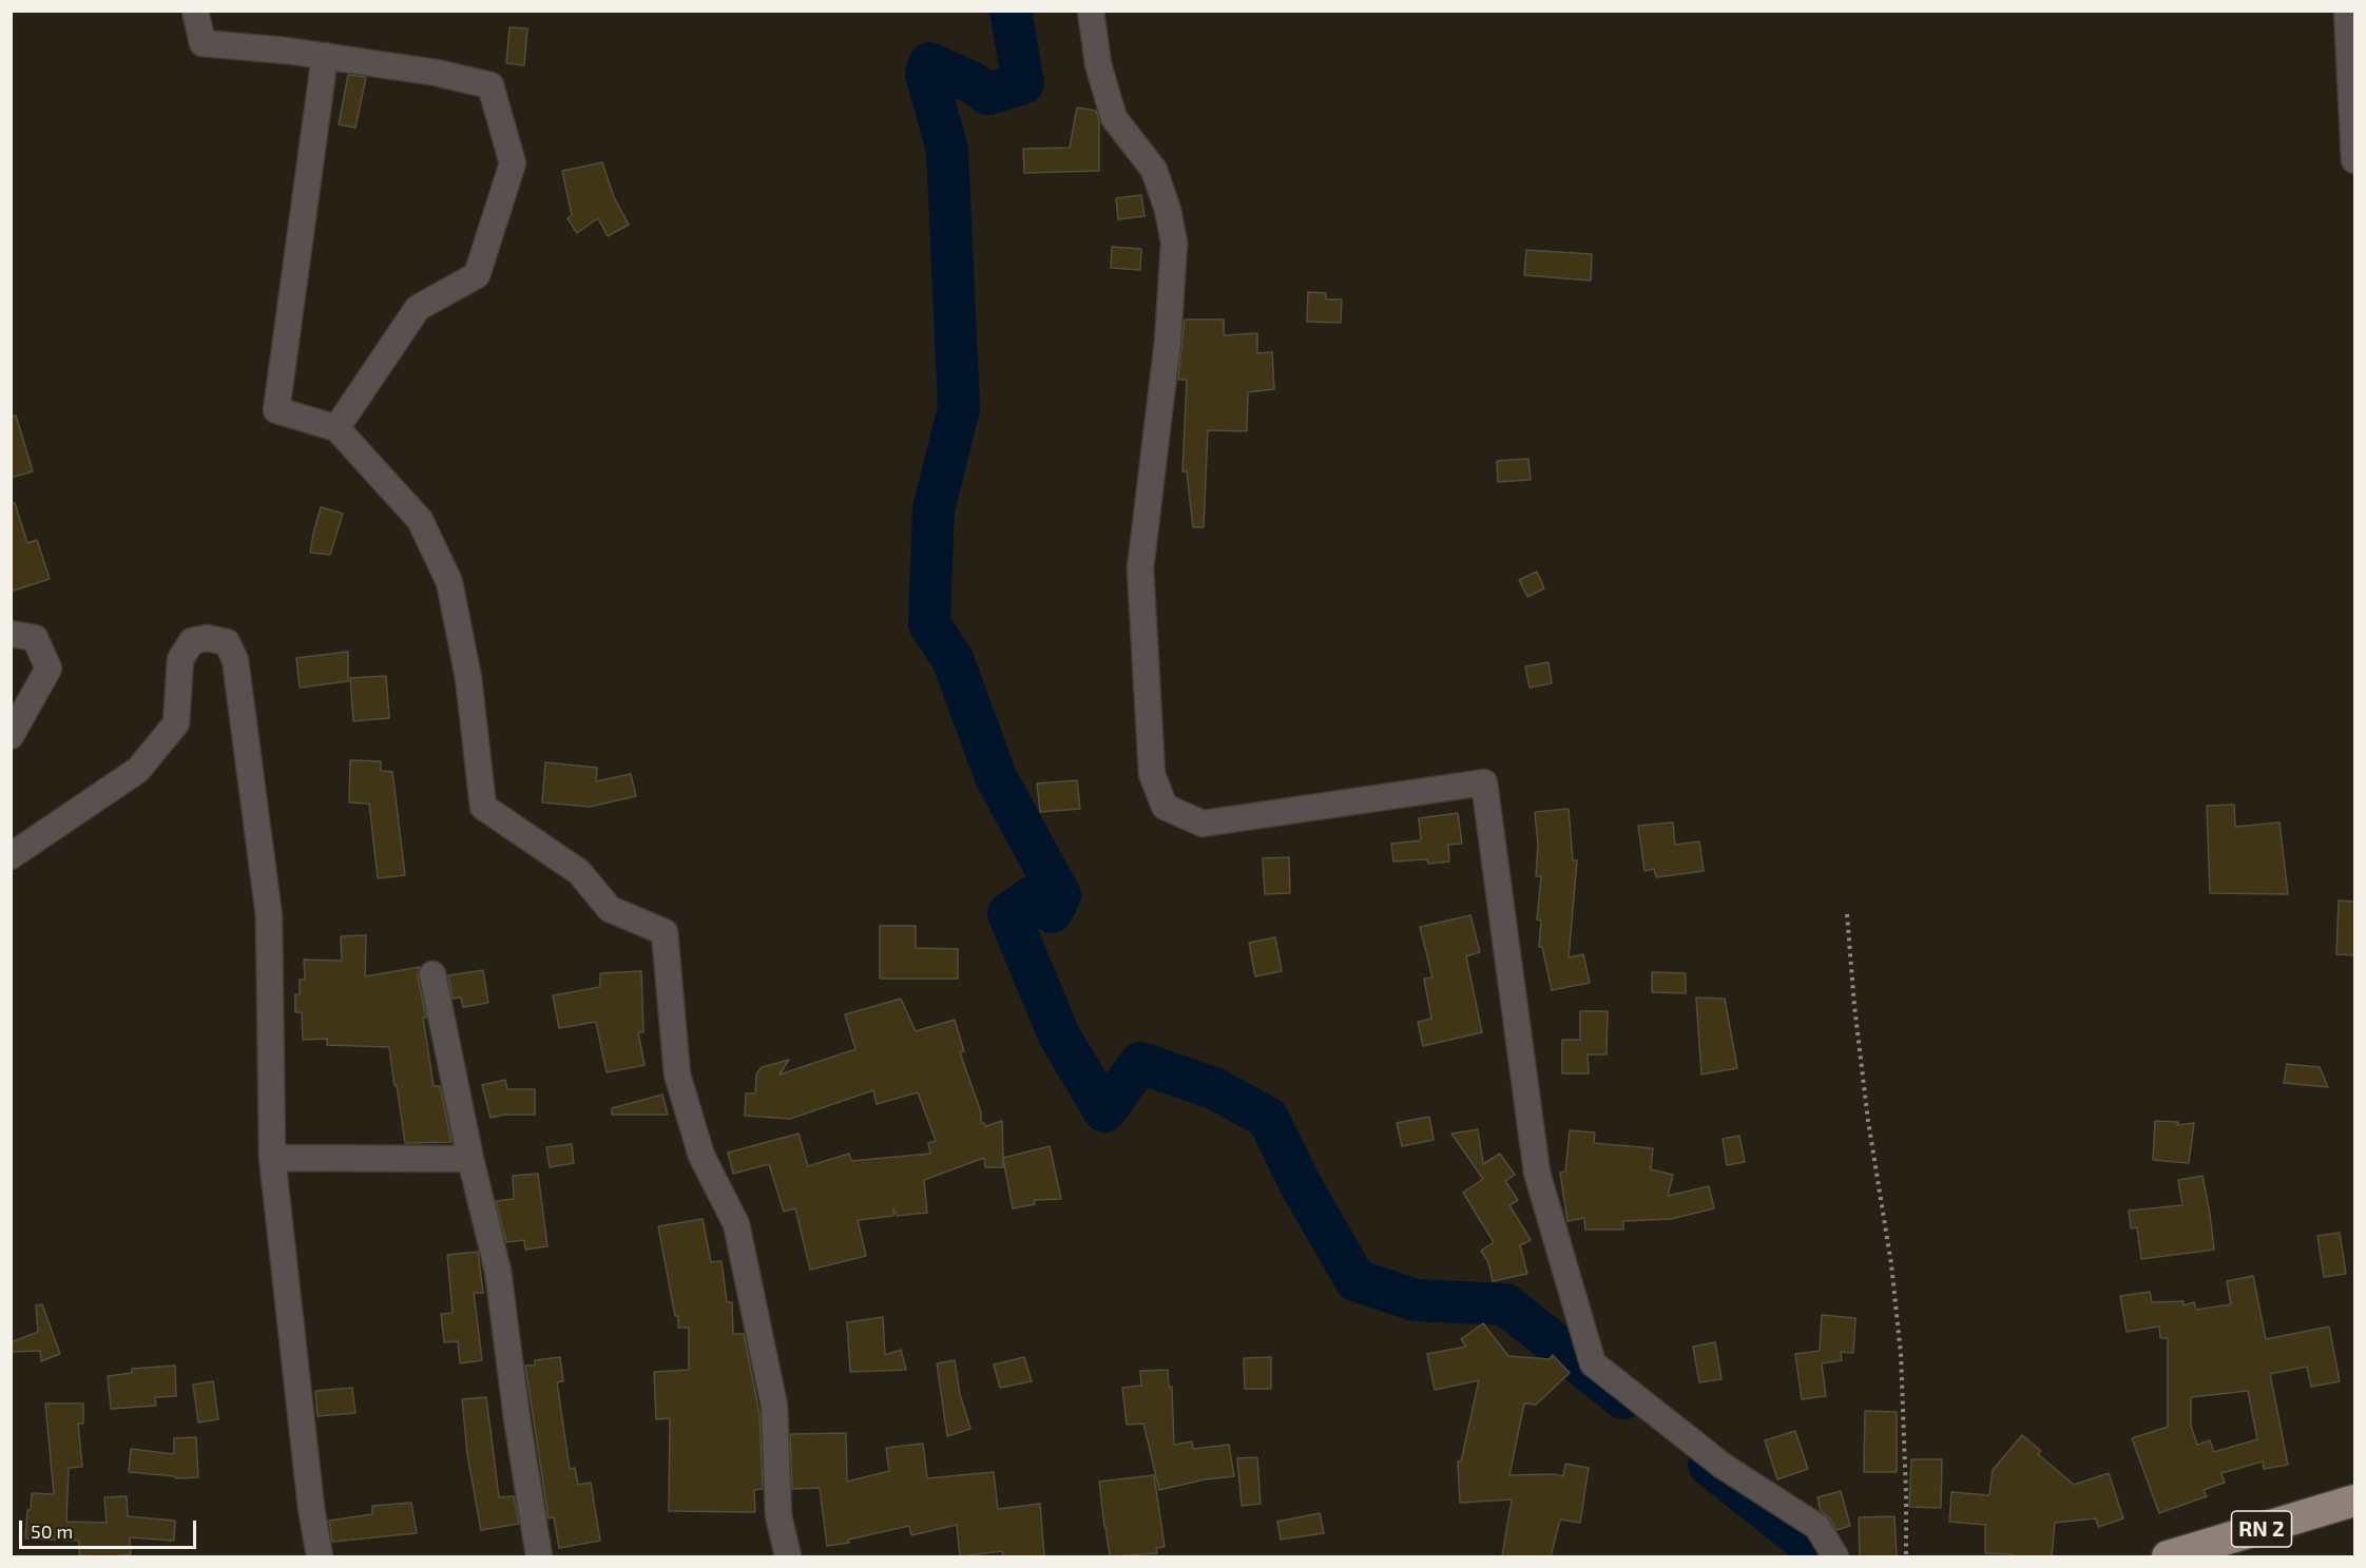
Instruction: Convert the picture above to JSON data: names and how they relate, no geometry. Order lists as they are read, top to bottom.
{
  "streets": {
    "main road": ["RN 2"]
  },
  "scale_bar": "50 m"
}
